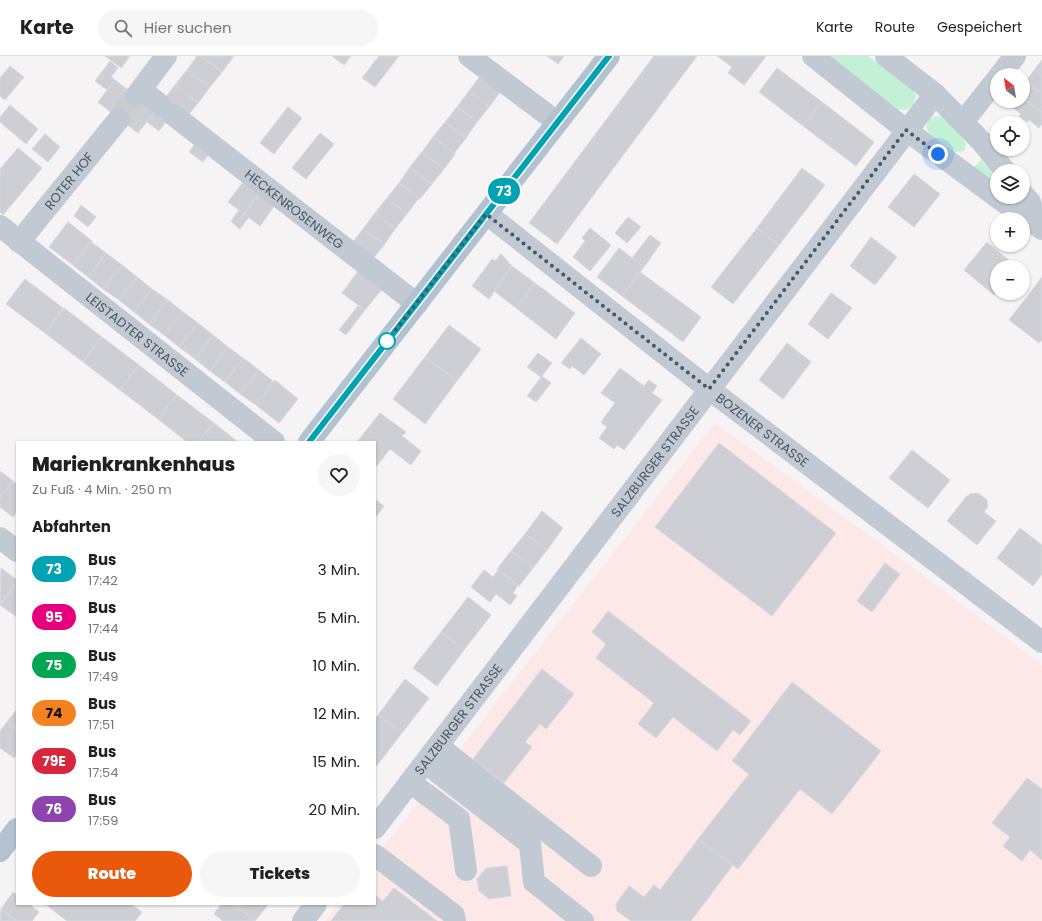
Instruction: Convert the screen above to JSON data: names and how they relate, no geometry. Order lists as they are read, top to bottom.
{
  "streets": {
    "street": [
      "ROTER HOF",
      "HECKENROSENWEG",
      "LEISTADTER STRASSE",
      "BOZENER STRASSE",
      "SALZBURGER STRASSE"
    ]
  },
  "crossings": [
    ["ROTER HOF", "LEISTADTER STRASSE"],
    ["BOZENER STRASSE", "SALZBURGER STRASSE"]
  ],
  "lines": ["bus line 73"],
  "north": "top left",
  "page": {
    "header": "Karte",
    "search": "Hier suchen",
    "nav": ["Karte", "Route", "Gespeichert"],
    "on_map": "73",
    "map_buttons": ["+", "−"],
    "heading": [
      ["Marienkrankenhaus", "Zu Fuß · 4 Min. · 250 m"],
      "Abfahrten"
    ],
    "list": [
      {
        "mark": "73",
        "name": "Bus",
        "note": "17:42",
        "value": "3 Min."
      },
      {
        "mark": "95",
        "name": "Bus",
        "note": "17:44",
        "value": "5 Min."
      },
      {
        "mark": "75",
        "name": "Bus",
        "note": "17:49",
        "value": "10 Min."
      },
      {
        "mark": "74",
        "name": "Bus",
        "note": "17:51",
        "value": "12 Min."
      },
      {
        "mark": "79E",
        "name": "Bus",
        "note": "17:54",
        "value": "15 Min."
      },
      {
        "mark": "76",
        "name": "Bus",
        "note": "17:59",
        "value": "20 Min."
      }
    ],
    "buttons": ["Route", "Tickets"]
  }
}
